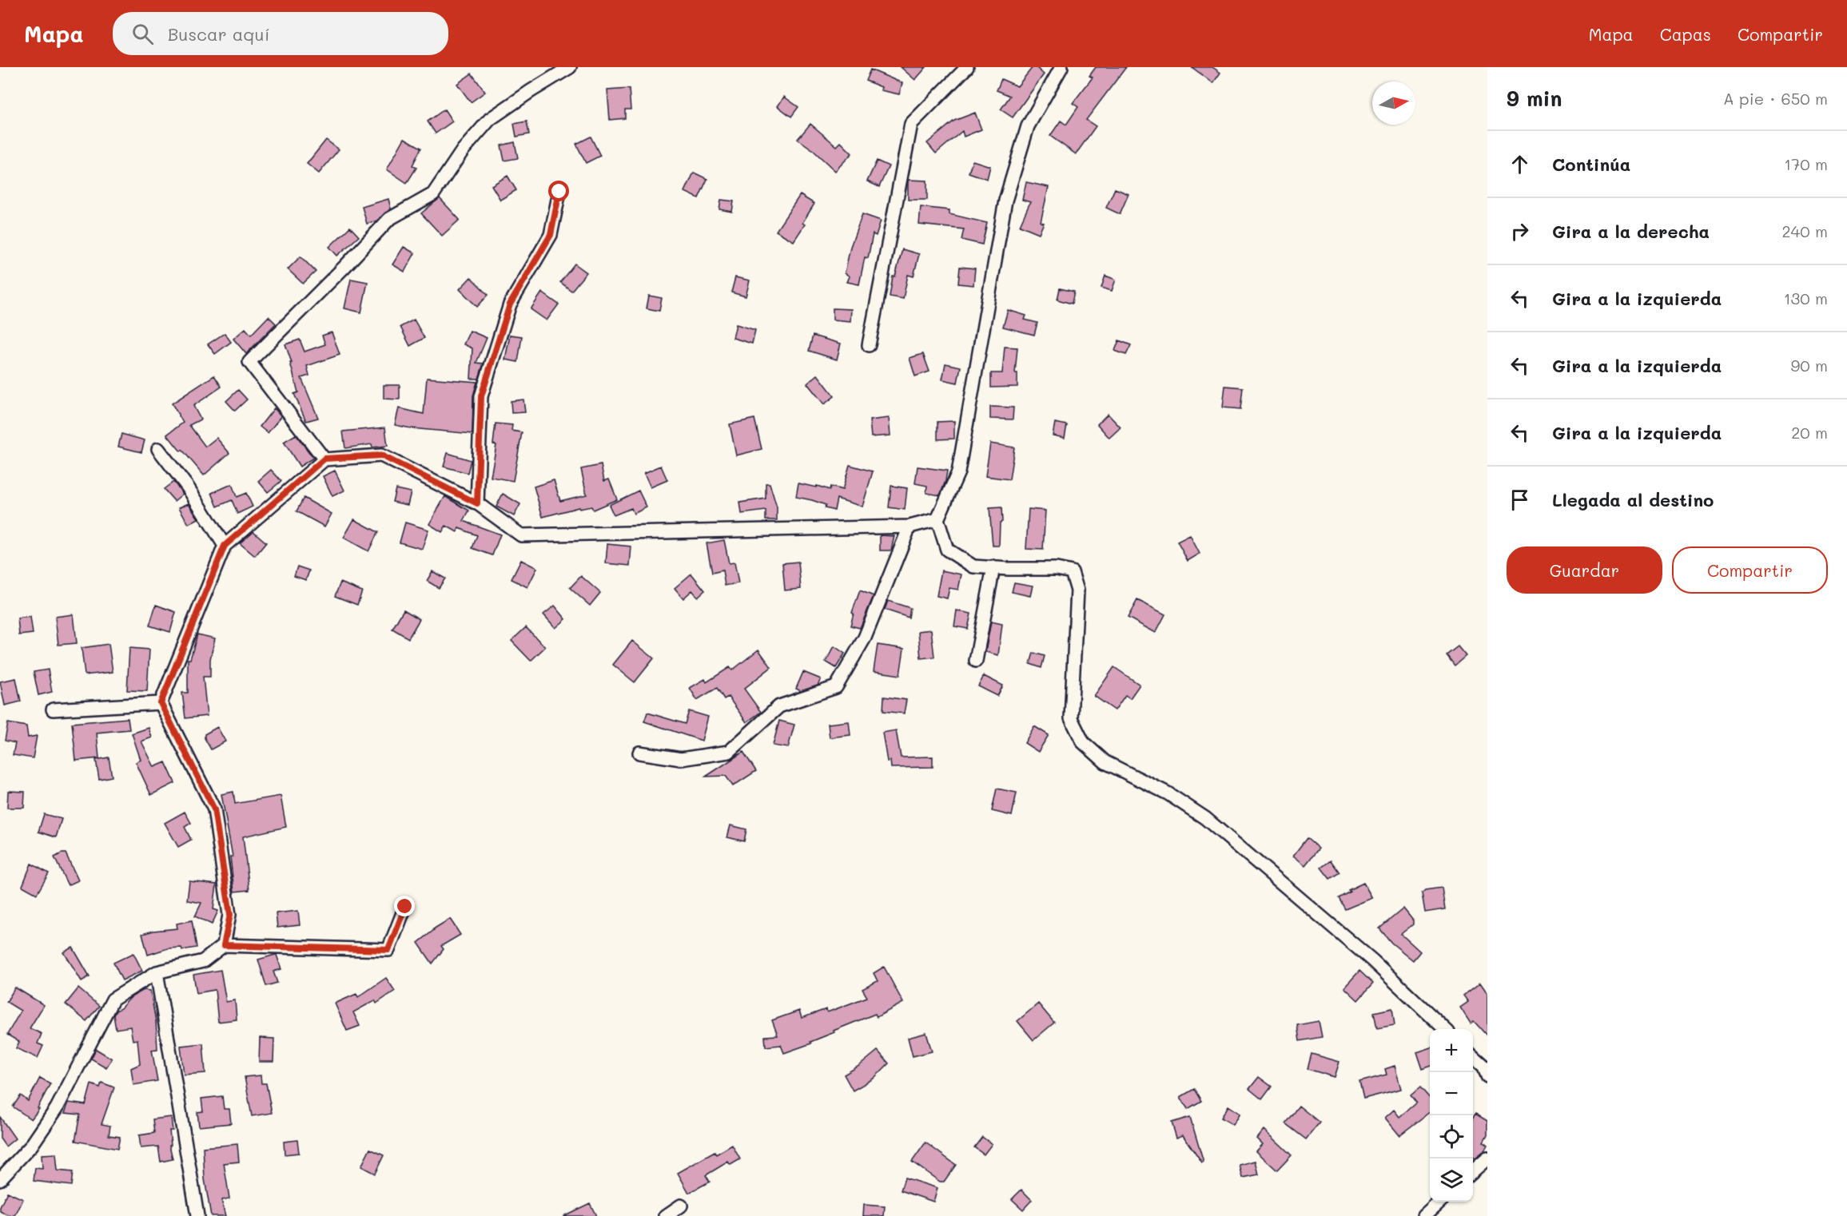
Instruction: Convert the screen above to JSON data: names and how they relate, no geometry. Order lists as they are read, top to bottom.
{
  "north": "right",
  "page": {
    "header": "Mapa",
    "search": "Buscar aquí",
    "nav": ["Mapa", "Capas", "Compartir"],
    "heading": ["9 min", "A pie · 650 m"],
    "list": [
      ["Continúa", "170 m"],
      ["Gira a la derecha", "240 m"],
      ["Gira a la izquierda", "130 m"],
      ["Gira a la izquierda", "90 m"],
      ["Gira a la izquierda", "20 m"],
      "Llegada al destino"
    ],
    "buttons": ["Guardar", "Compartir"],
    "map_buttons": ["+", "−"]
  }
}
